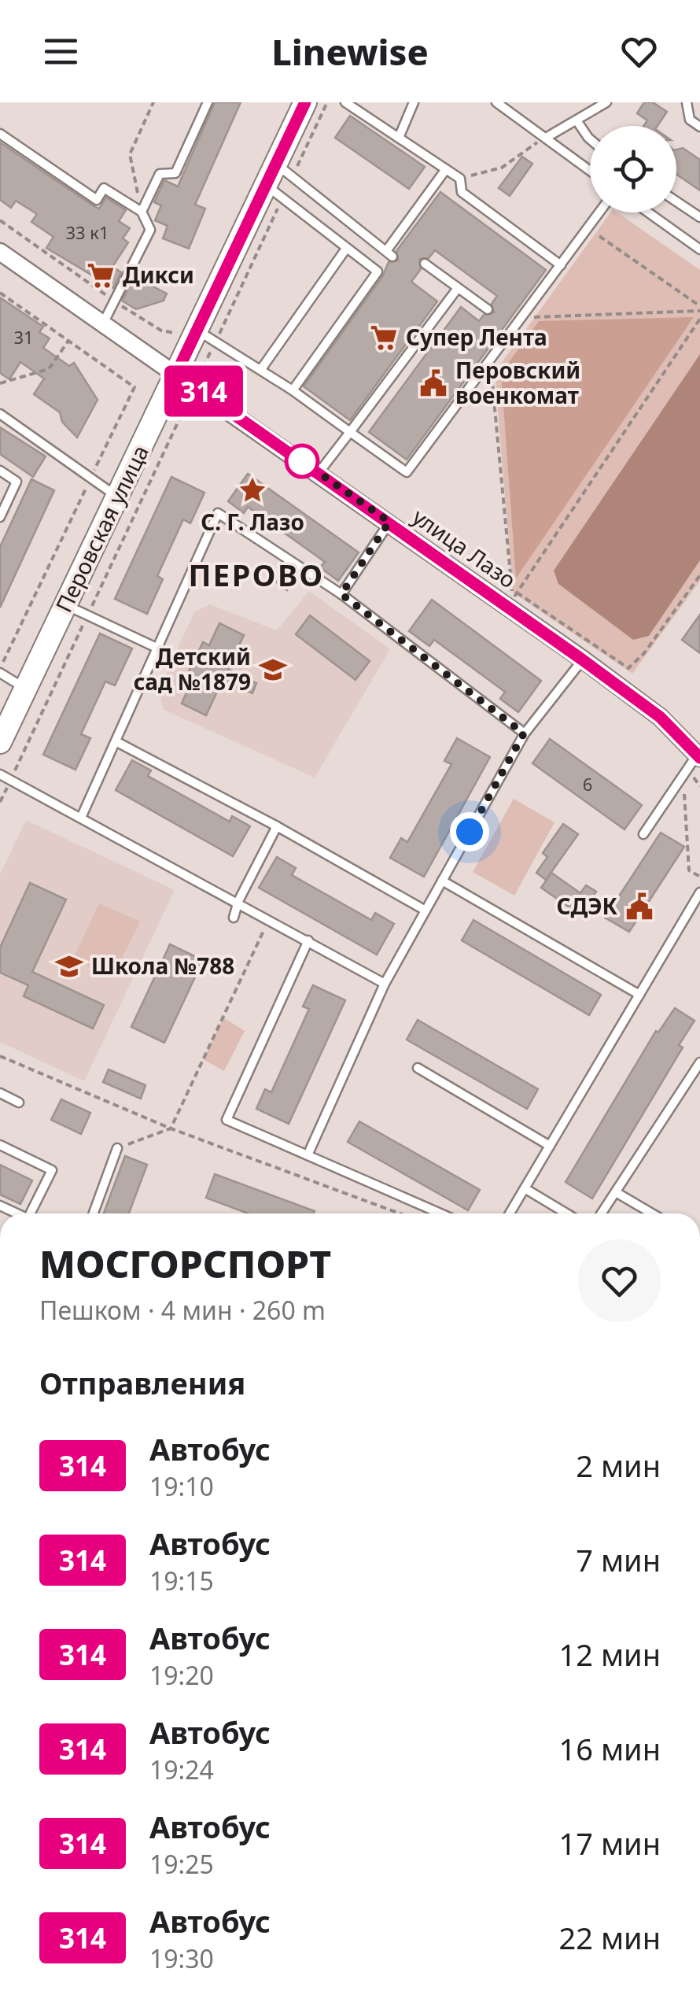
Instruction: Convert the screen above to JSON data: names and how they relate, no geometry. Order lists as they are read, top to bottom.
{
  "streets": {
    "main road": ["Перовская улица"],
    "street": ["улица Лазо"]
  },
  "crossings": [
    ["Перовская улица", "улица Лазо"]
  ],
  "districts": ["ПЕРОВО"],
  "places": {
    "supermarket": ["Дикси", "Супер Лента"],
    "public building": ["Перовский военкомат", "СДЭК"],
    "place": ["С. Г. Лазо"],
    "school or university": ["Детский сад №1879", "Школа №788"]
  },
  "lines": ["bus line 314"],
  "house_numbers": ["33 к1", "31", "6"],
  "page": {
    "header": "Linewise",
    "on_map": "314",
    "heading": [
      ["МОСГОРСПОРТ", "Пешком · 4 мин · 260 m"],
      "Отправления"
    ],
    "list": [
      {
        "mark": "314",
        "name": "Автобус",
        "note": "19:10",
        "value": "2 мин"
      },
      {
        "mark": "314",
        "name": "Автобус",
        "note": "19:15",
        "value": "7 мин"
      },
      {
        "mark": "314",
        "name": "Автобус",
        "note": "19:20",
        "value": "12 мин"
      },
      {
        "mark": "314",
        "name": "Автобус",
        "note": "19:24",
        "value": "16 мин"
      },
      {
        "mark": "314",
        "name": "Автобус",
        "note": "19:25",
        "value": "17 мин"
      },
      {
        "mark": "314",
        "name": "Автобус",
        "note": "19:30",
        "value": "22 мин"
      }
    ]
  }
}
